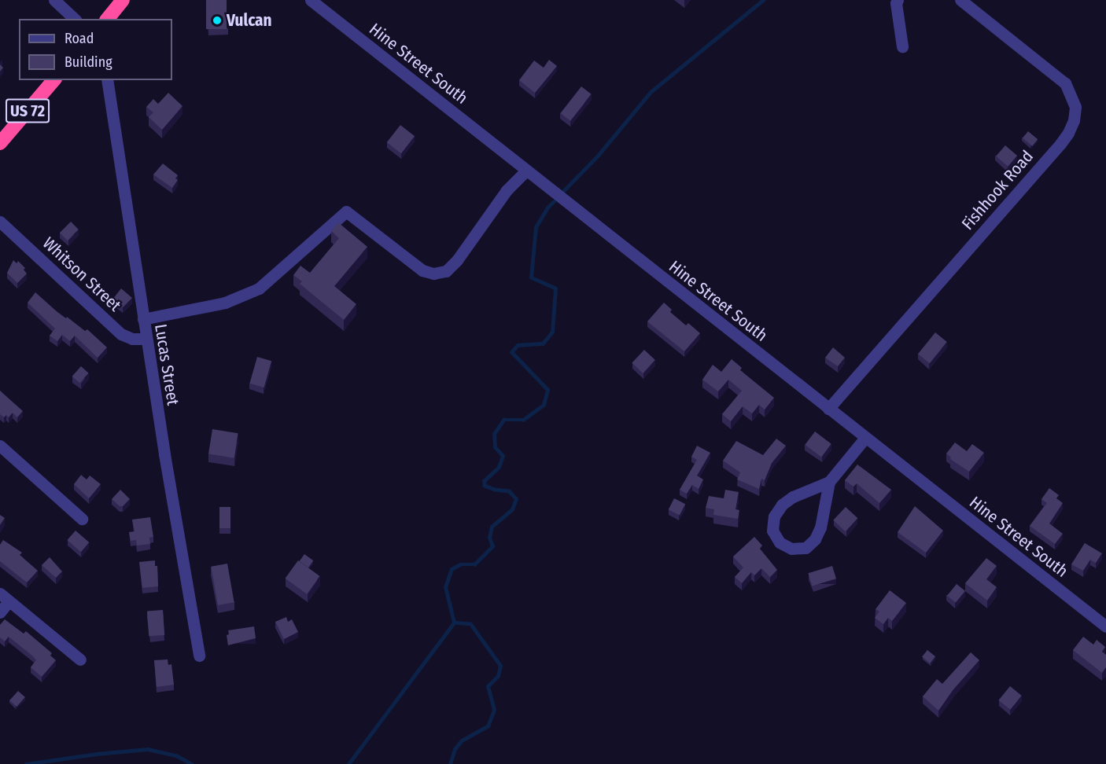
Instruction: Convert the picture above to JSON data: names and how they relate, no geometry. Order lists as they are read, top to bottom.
{
  "streets": {
    "highway": ["US 72"],
    "street": [
      "Hine Street South",
      "Fishhook Road",
      "Whitson Street",
      "Lucas Street"
    ]
  },
  "crossings": [
    ["Hine Street South", "Fishhook Road"],
    ["Whitson Street", "Lucas Street"]
  ],
  "places": ["Vulcan"],
  "legend": ["Road", "Building"]
}
